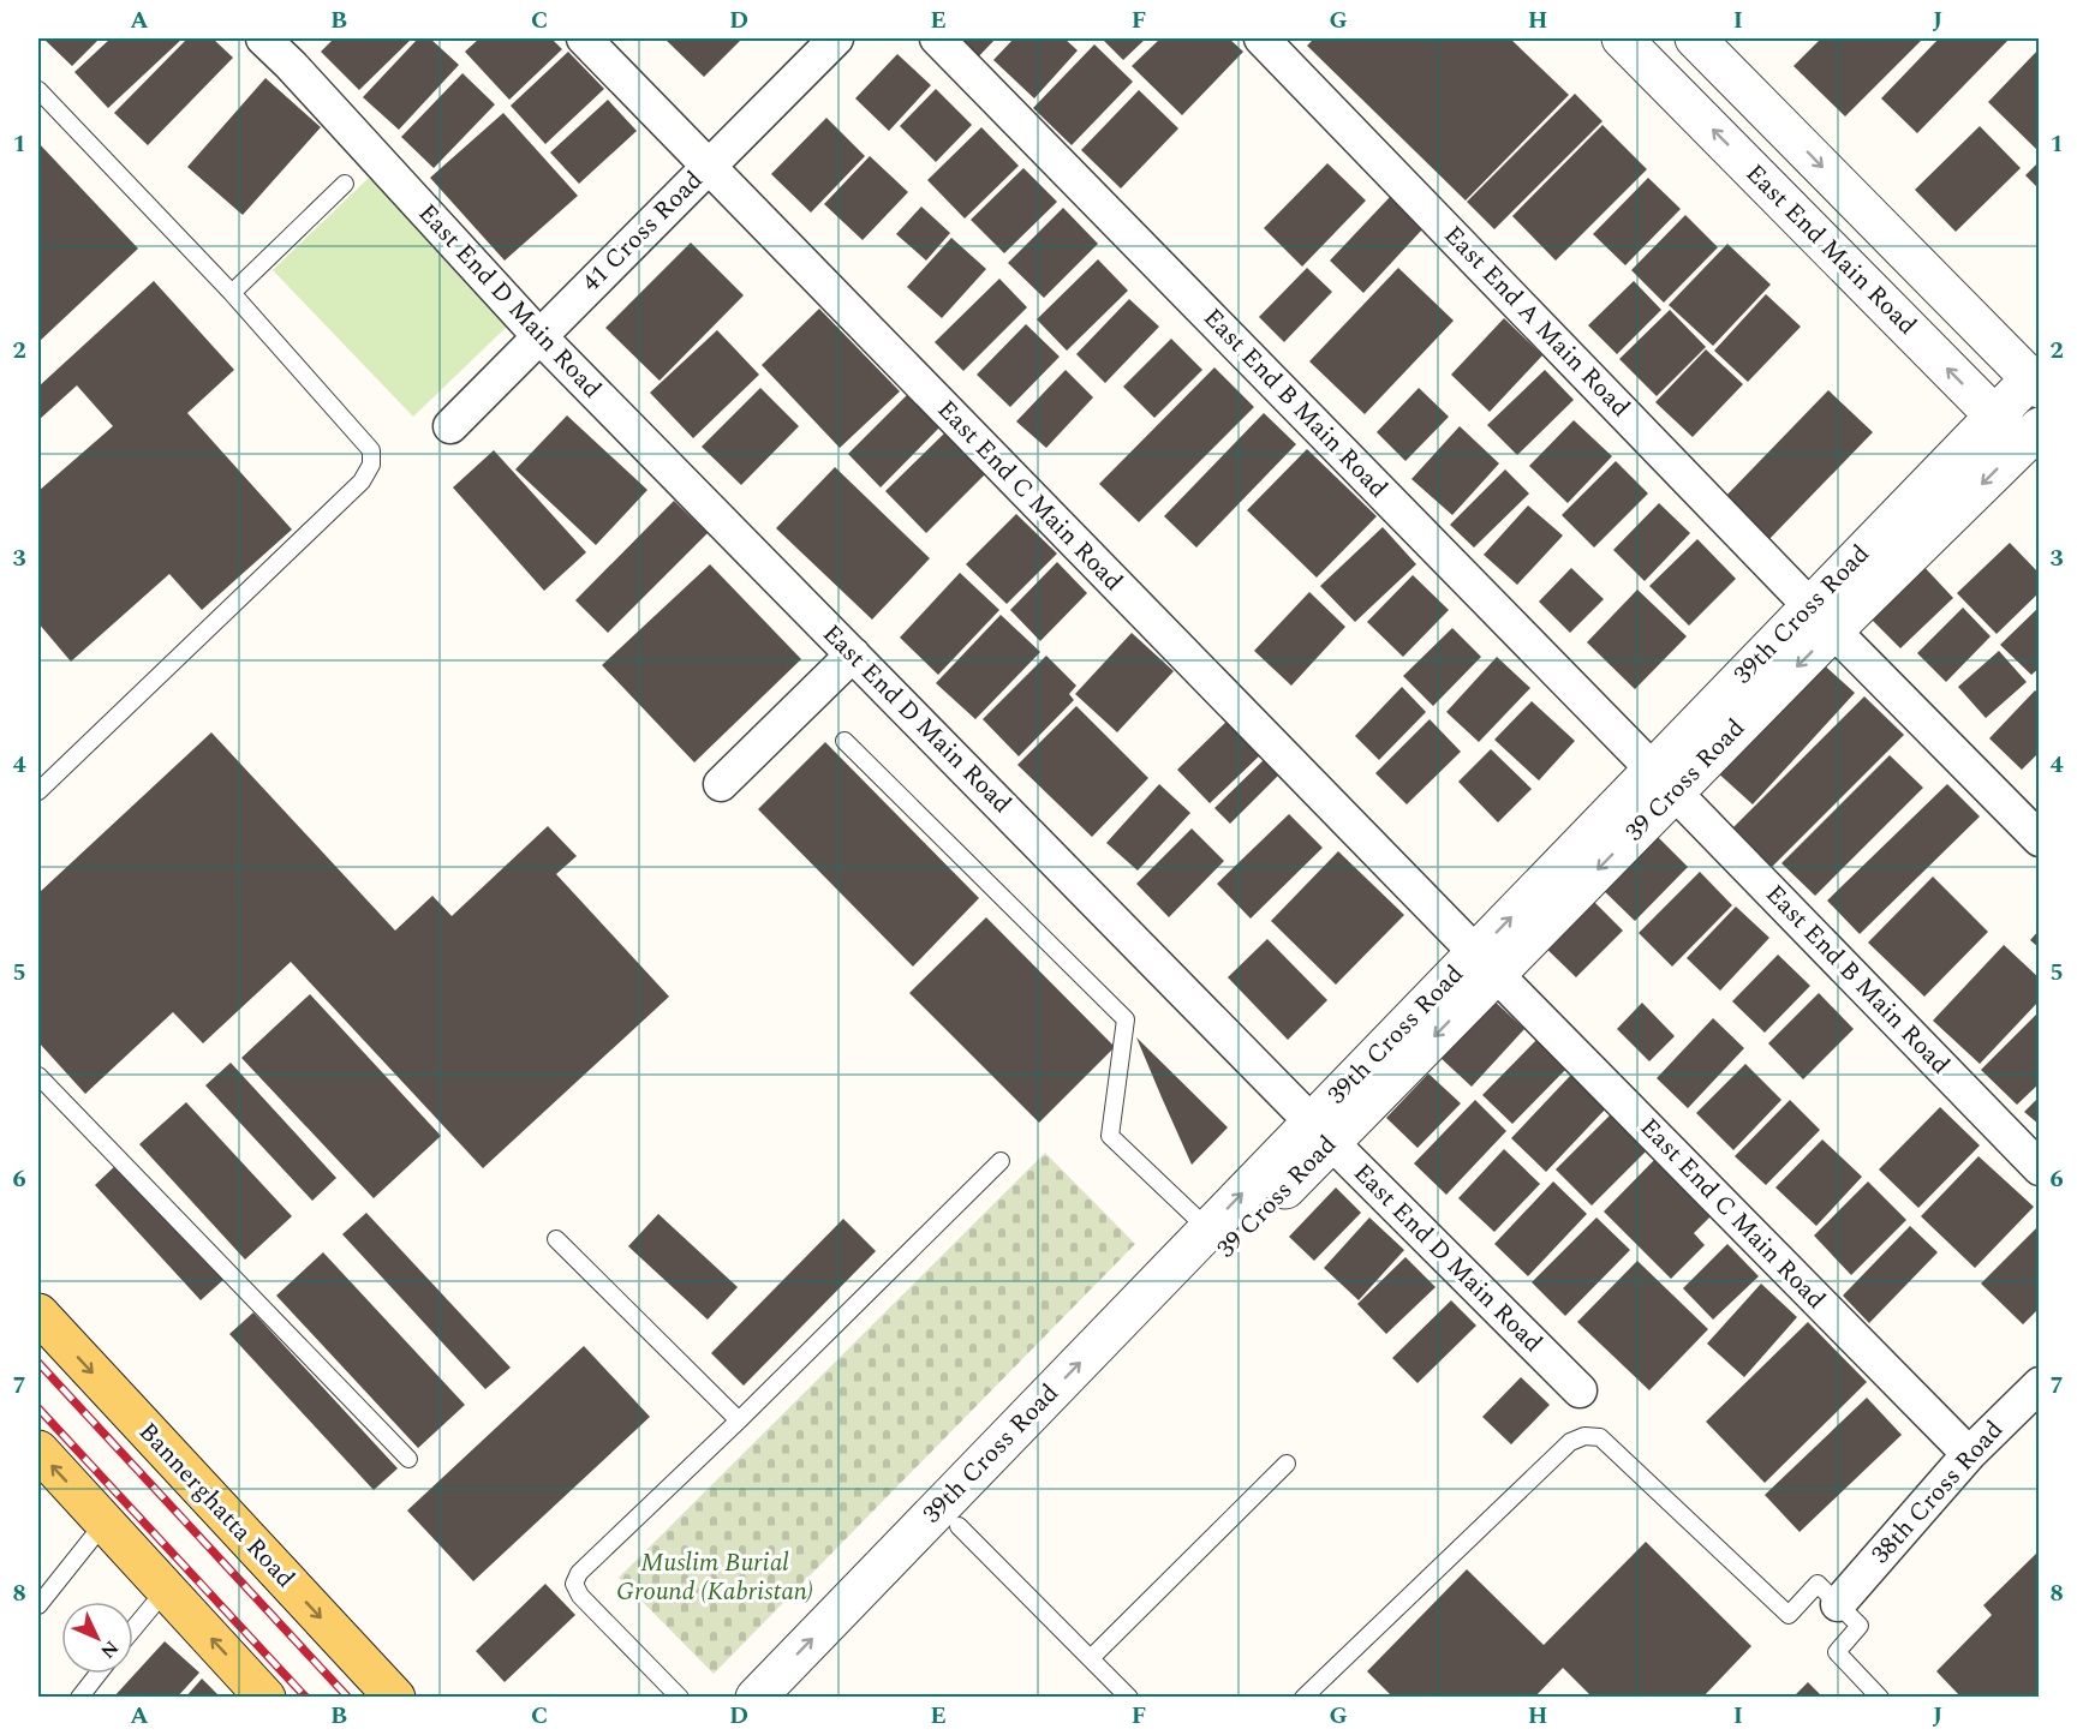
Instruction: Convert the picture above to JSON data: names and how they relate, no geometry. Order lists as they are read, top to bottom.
{
  "streets": {
    "main road": ["Bannerghatta Road"],
    "street": [
      "41 Cross Road",
      "East End Main Road",
      "East End D Main Road",
      "East End A Main Road",
      "East End B Main Road",
      "East End C Main Road",
      "39th Cross Road",
      "39 Cross Road",
      "38th Cross Road"
    ]
  },
  "crossings": [
    ["41 Cross Road", "East End D Main Road"],
    ["41 Cross Road", "East End C Main Road"],
    ["East End Main Road", "39th Cross Road"],
    ["East End Main Road", "39 Cross Road"],
    ["East End D Main Road", "39th Cross Road"],
    ["East End D Main Road", "39 Cross Road"],
    ["East End A Main Road", "39th Cross Road"],
    ["East End A Main Road", "39 Cross Road"],
    ["East End B Main Road", "39 Cross Road"],
    ["East End C Main Road", "39 Cross Road"],
    ["East End C Main Road", "38th Cross Road"],
    ["39th Cross Road", "39 Cross Road"]
  ],
  "one_way": ["39th Cross Road"],
  "parks": ["Muslim Burial Ground (Kabristan)"],
  "north": "bottom right",
  "grid": {
    "columns": [
      "A",
      "B",
      "C",
      "D",
      "E",
      "F",
      "G",
      "H",
      "I",
      "J"
    ],
    "rows": [
      "1",
      "2",
      "3",
      "4",
      "5",
      "6",
      "7",
      "8"
    ]
  }
}
